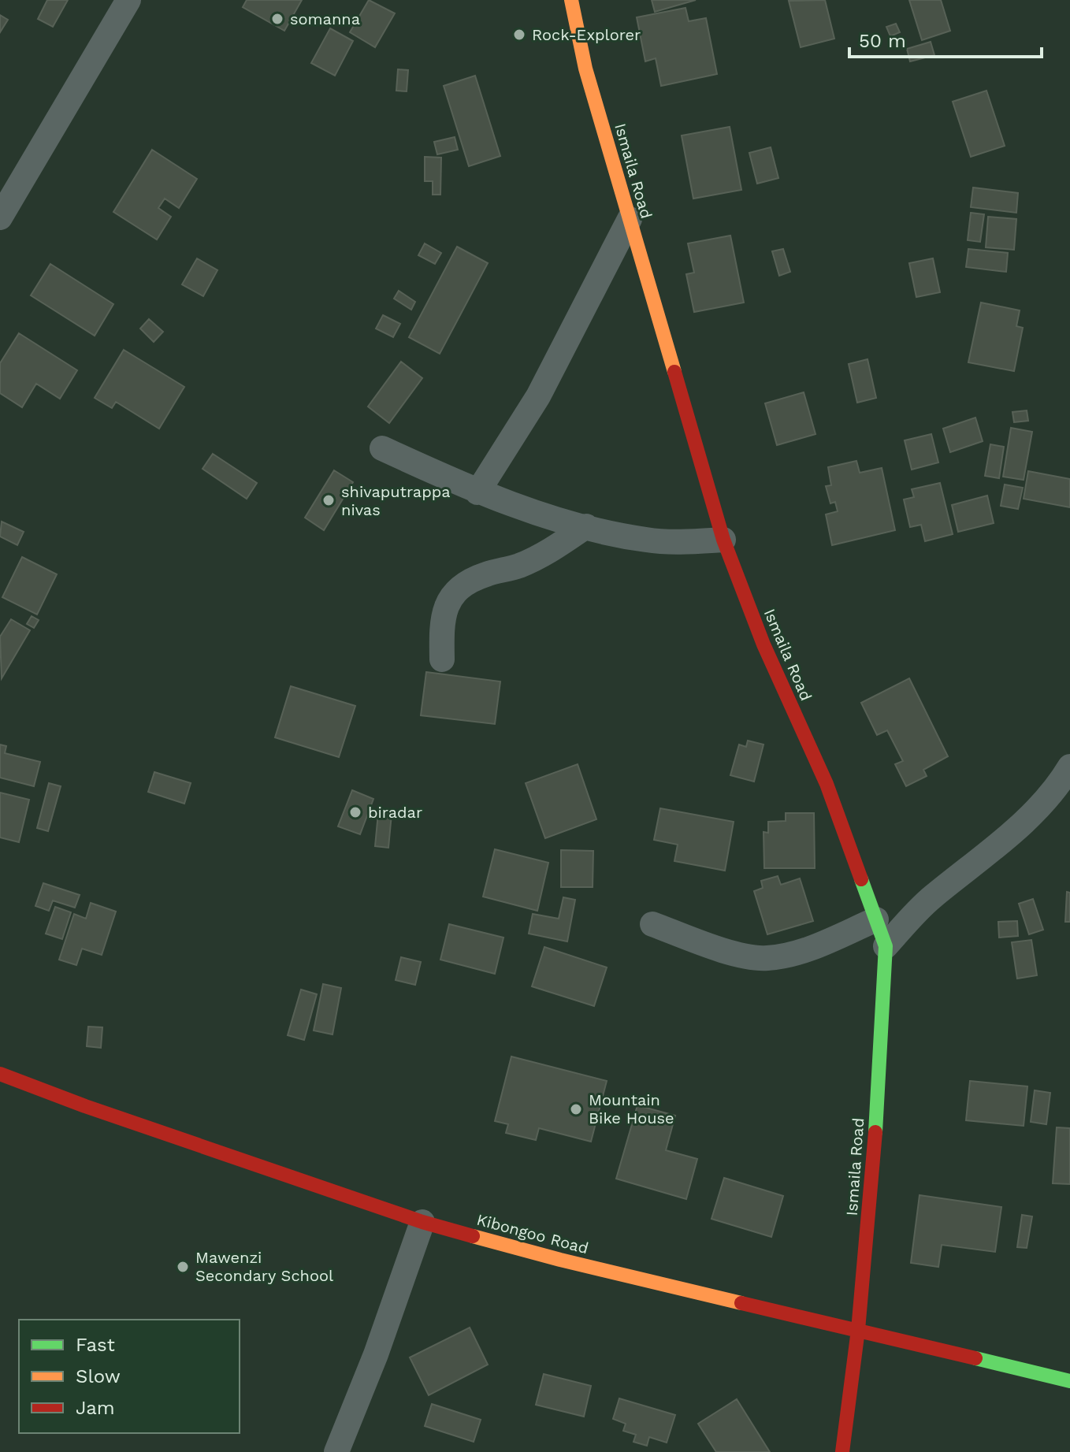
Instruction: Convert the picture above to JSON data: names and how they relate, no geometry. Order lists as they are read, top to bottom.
{
  "streets": {
    "street": ["Ismaila Road", "Kibongoo Road"]
  },
  "crossings": [
    ["Ismaila Road", "Kibongoo Road"]
  ],
  "places": [
    "somanna",
    "Rock-Explorer",
    "shivaputrappa nivas",
    "biradar",
    "Mountain Bike House",
    "Mawenzi Secondary School"
  ],
  "legend": ["Fast", "Slow", "Jam"],
  "scale_bar": "50 m"
}
